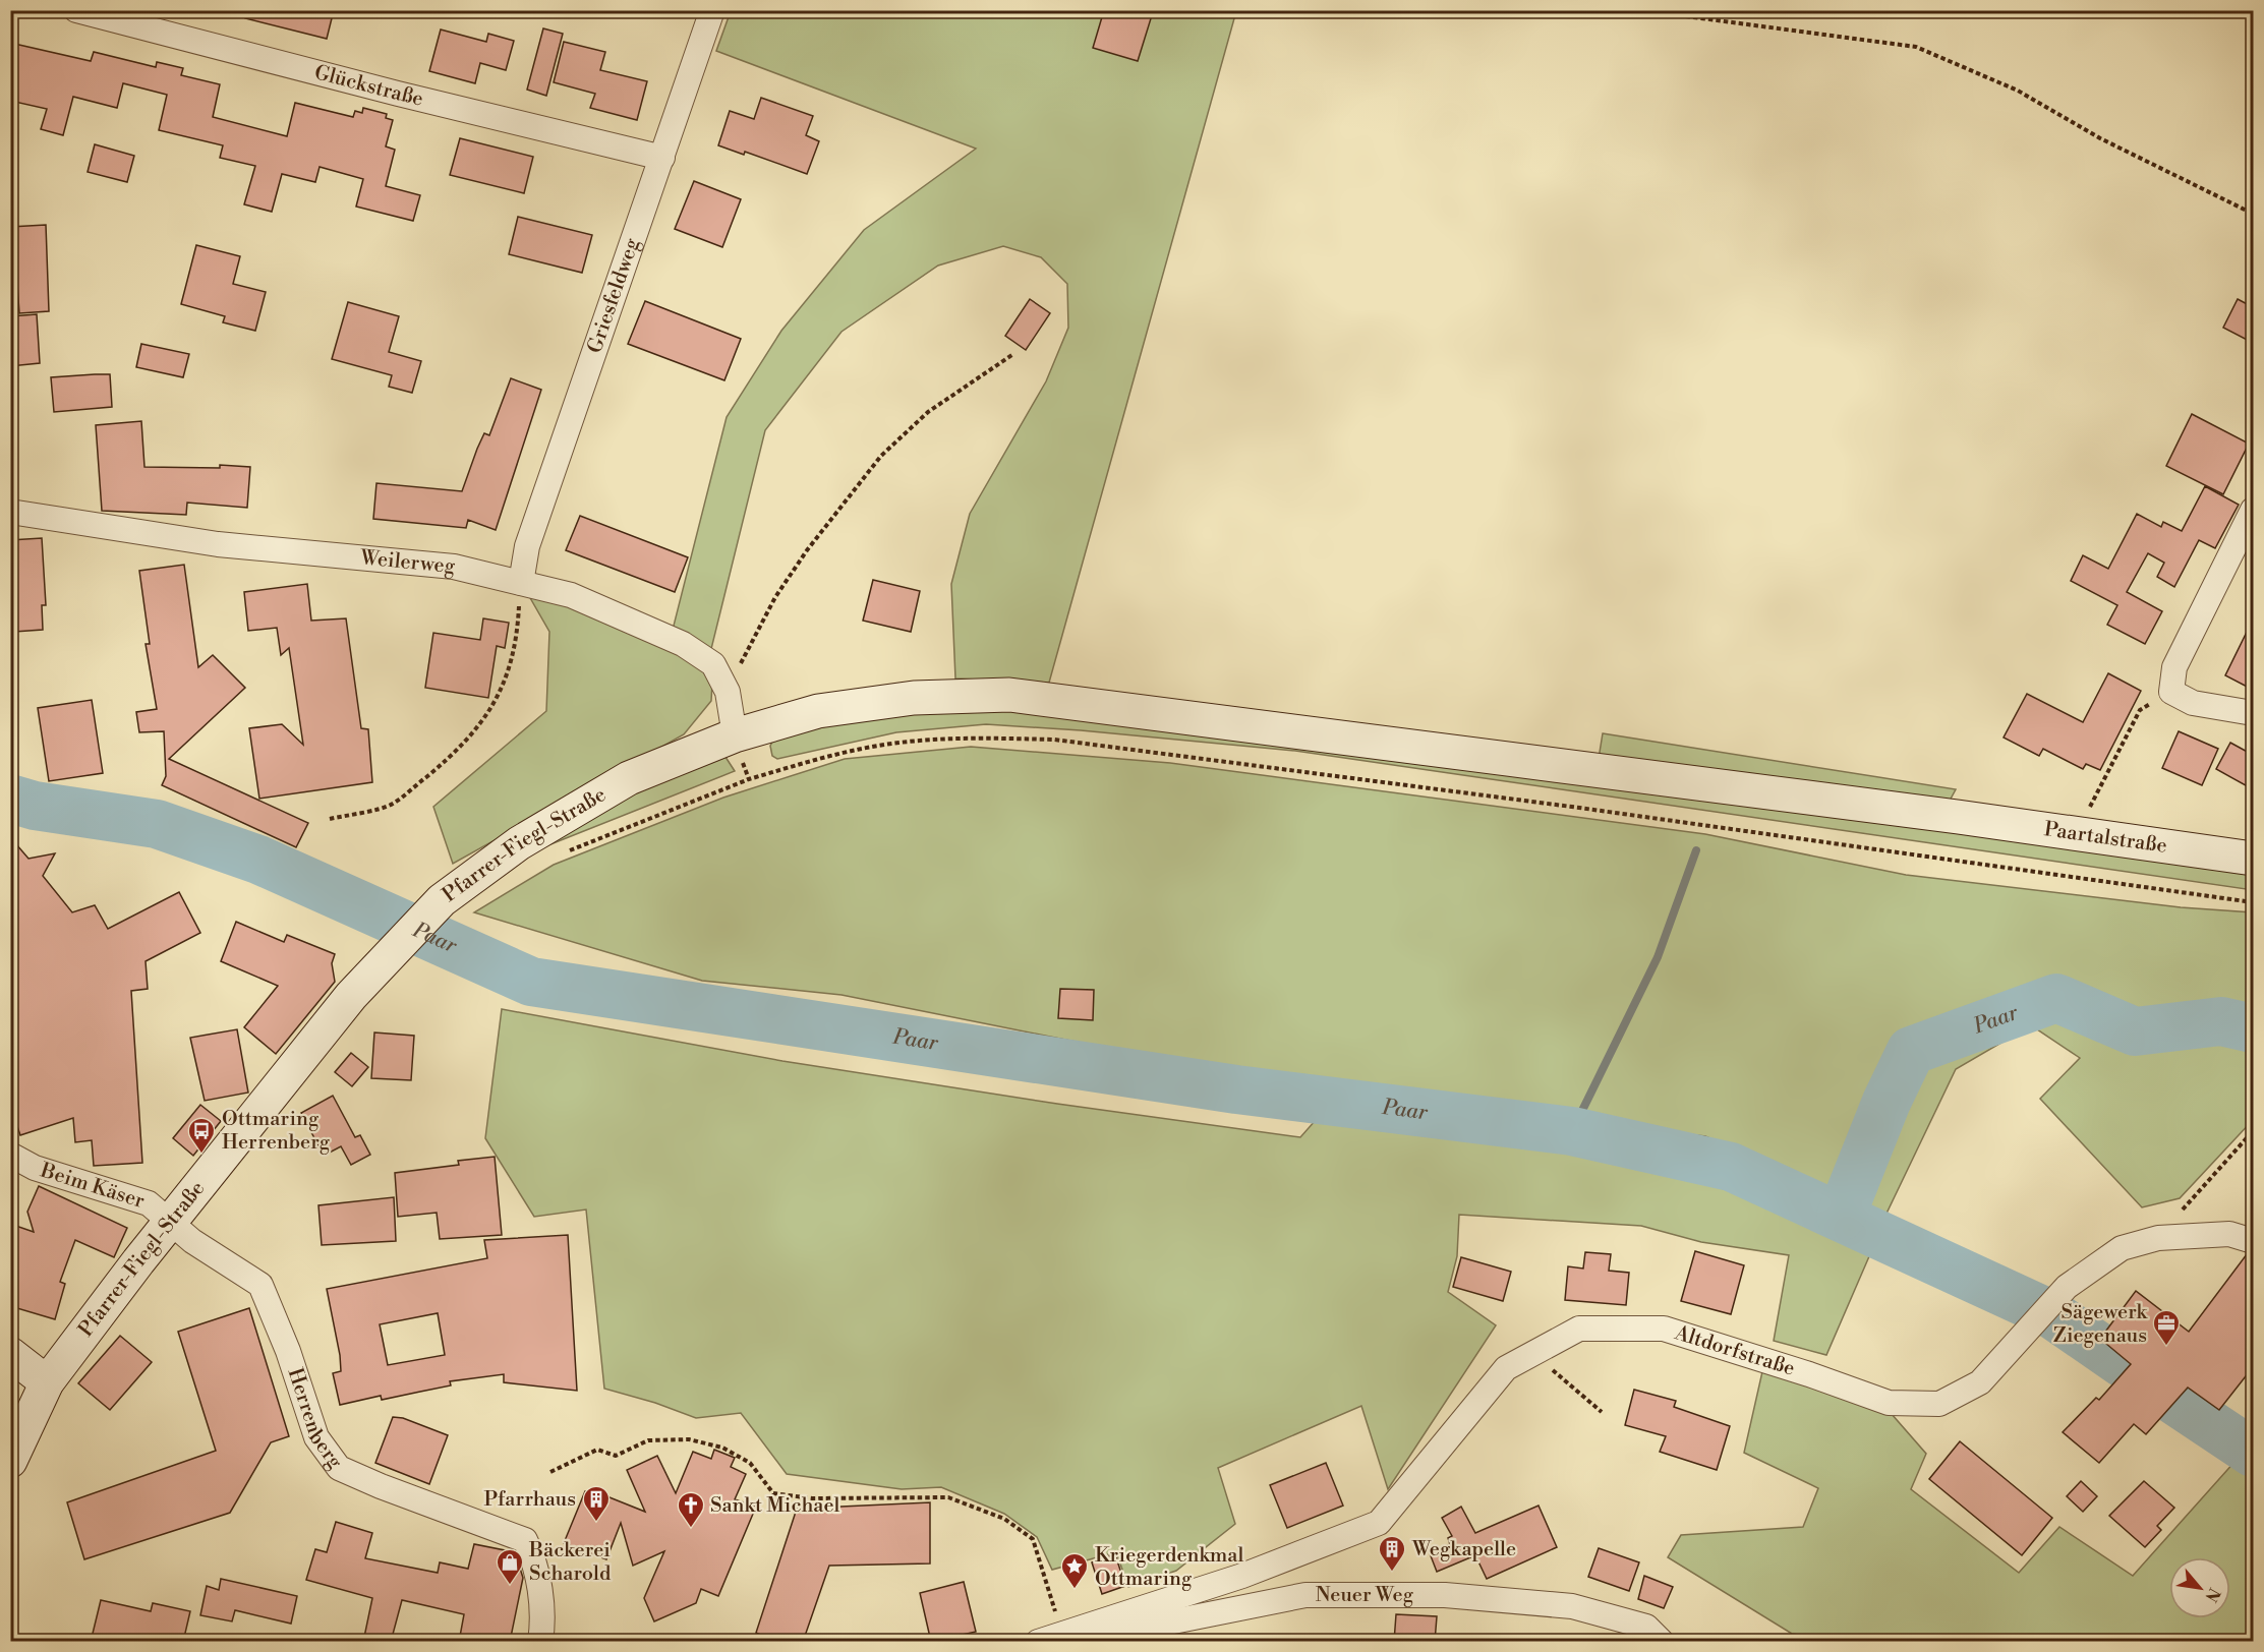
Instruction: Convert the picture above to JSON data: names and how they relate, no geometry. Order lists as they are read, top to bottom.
{
  "streets": {
    "main road": ["Paartalstraße", "Pfarrer-Fiegl-Straße"],
    "street": [
      "Glückstraße",
      "Griesfeldweg",
      "Weilerweg",
      "Beim Käser",
      "Altdorfstraße",
      "Herrenberg",
      "Neuer Weg"
    ]
  },
  "crossings": [
    ["Glückstraße", "Griesfeldweg"],
    ["Griesfeldweg", "Weilerweg"],
    ["Weilerweg", "Pfarrer-Fiegl-Straße"],
    ["Paartalstraße", "Pfarrer-Fiegl-Straße"],
    ["Pfarrer-Fiegl-Straße", "Beim Käser"],
    ["Pfarrer-Fiegl-Straße", "Herrenberg"],
    ["Beim Käser", "Herrenberg"],
    ["Altdorfstraße", "Neuer Weg"]
  ],
  "water": ["Paar"],
  "places": {
    "bus stop": ["Ottmaring Herrenberg"],
    "office": ["Sägewerk Ziegenaus"],
    "building": ["Pfarrhaus", "Wegkapelle"],
    "church": ["Sankt Michael"],
    "shop": ["Bäckerei Scharold"],
    "place": ["Kriegerdenkmal Ottmaring"]
  },
  "north": "bottom right"
}
